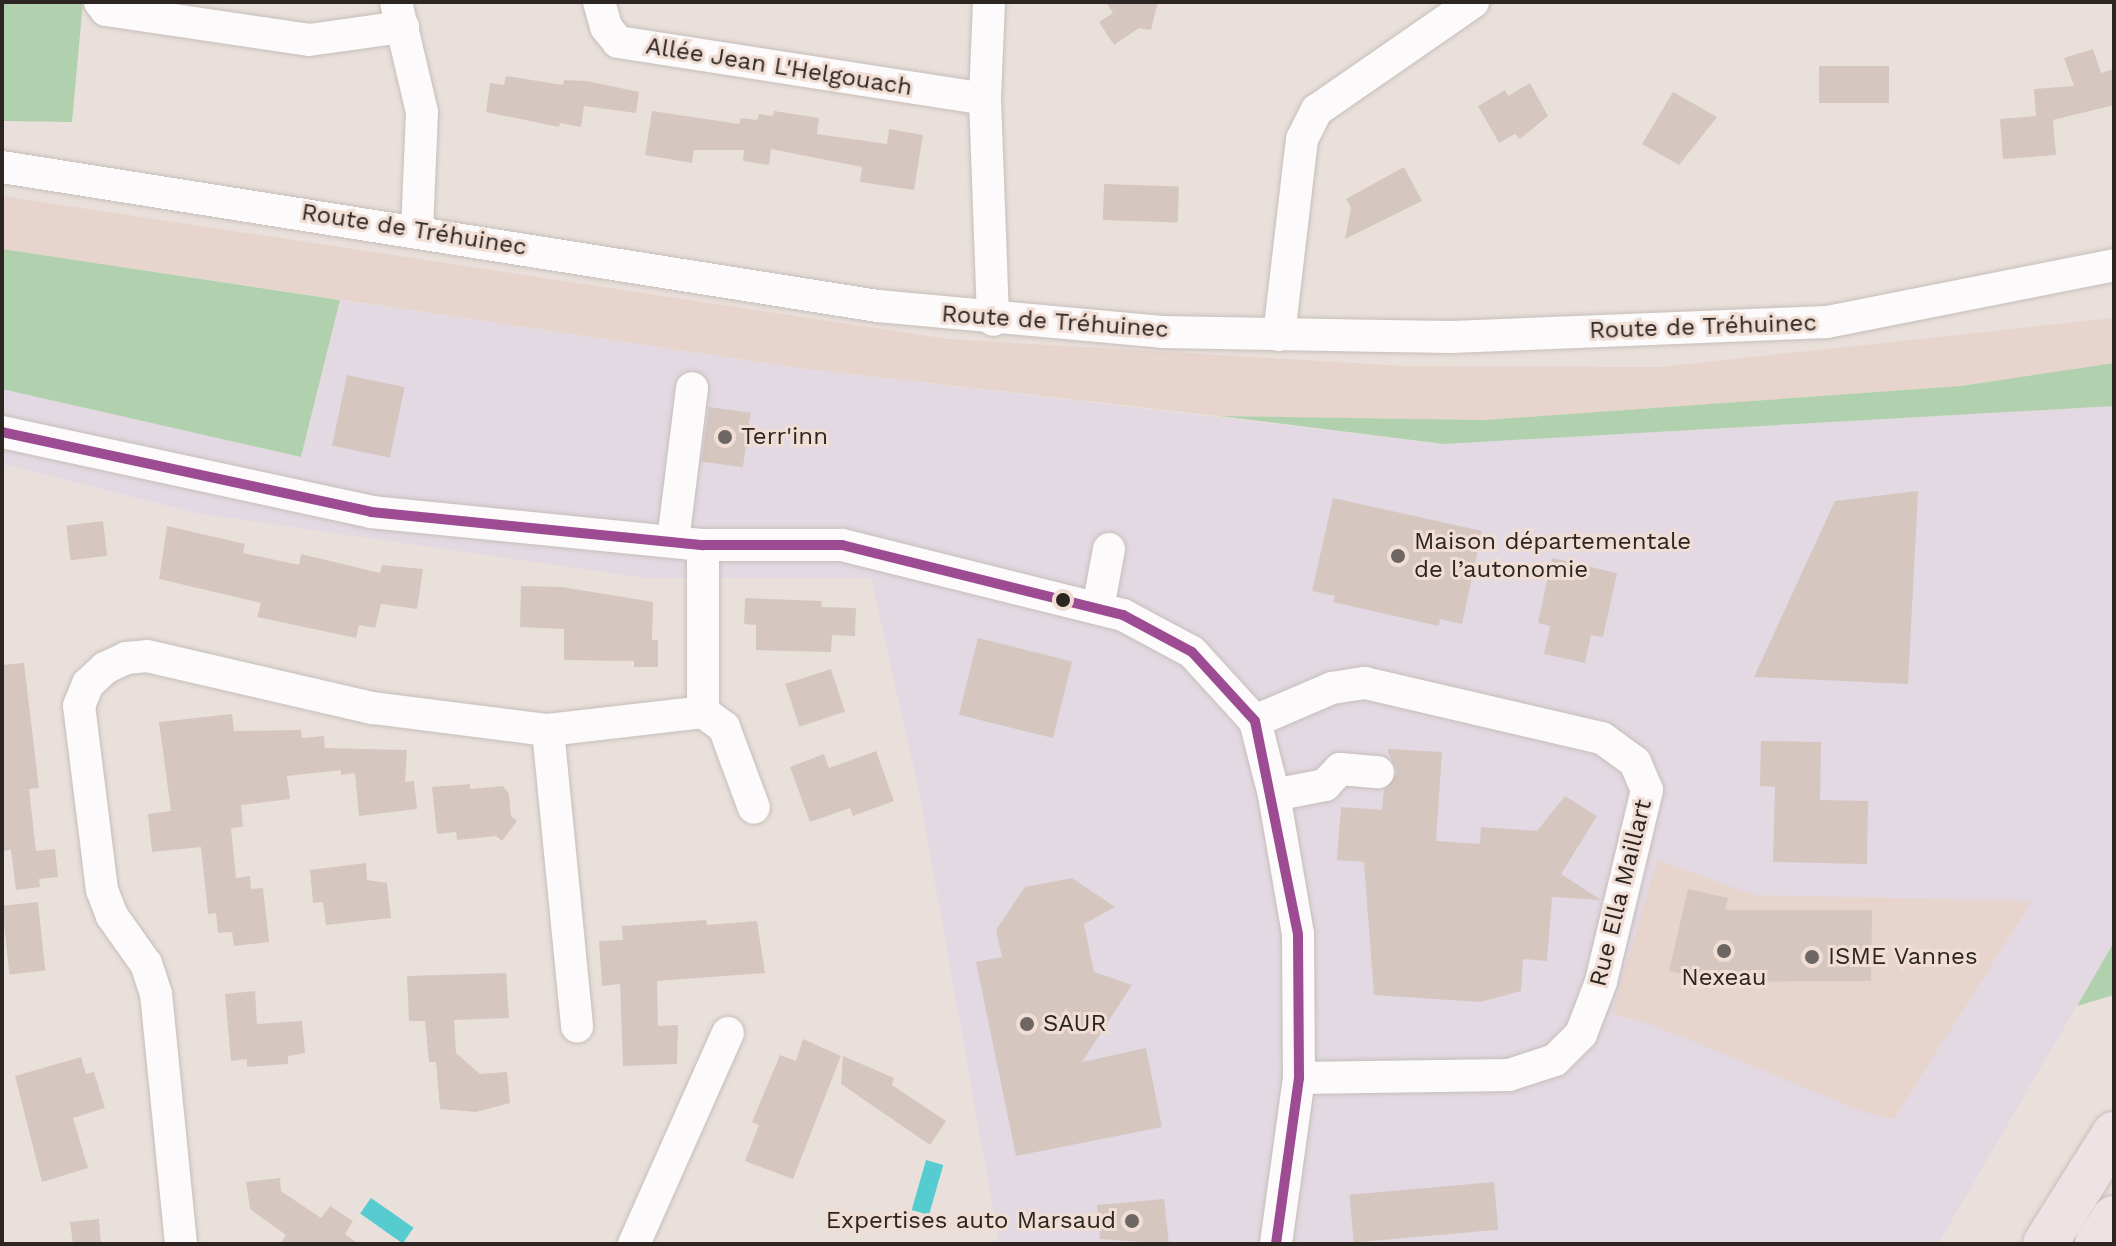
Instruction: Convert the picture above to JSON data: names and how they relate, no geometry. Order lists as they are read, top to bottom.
{
  "streets": {
    "street": ["Allée Jean L'Helgouach", "Route de Tréhuinec", "Rue Ella Maillart"]
  },
  "places": [
    "Terr'inn",
    "Maison départementale de l’autonomie",
    "Nexeau",
    "ISME Vannes",
    "SAUR",
    "Expertises auto Marsaud"
  ]
}
